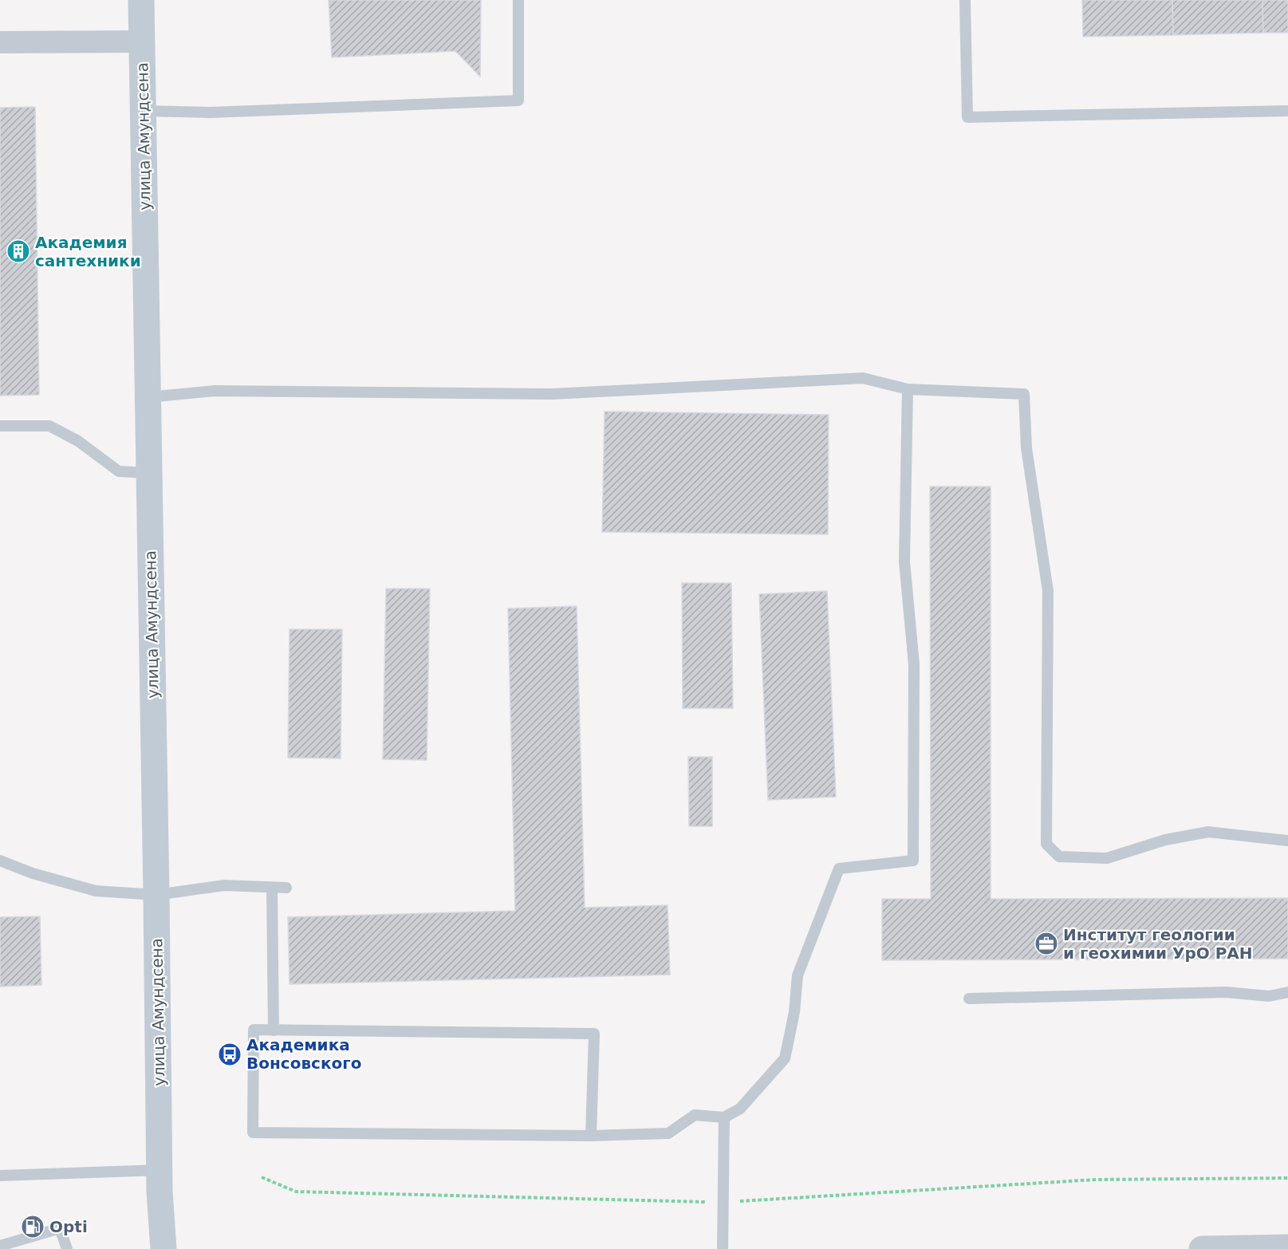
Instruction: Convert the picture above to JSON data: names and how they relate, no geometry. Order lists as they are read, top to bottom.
{
  "streets": {
    "main road": ["улица Амундсена"]
  },
  "places": {
    "building": ["Академия сантехники"],
    "office": ["Институт геологии и геохимии УрО РАН"],
    "bus stop": ["Академика Вонсовского"],
    "fuel station": ["Opti"]
  }
}
